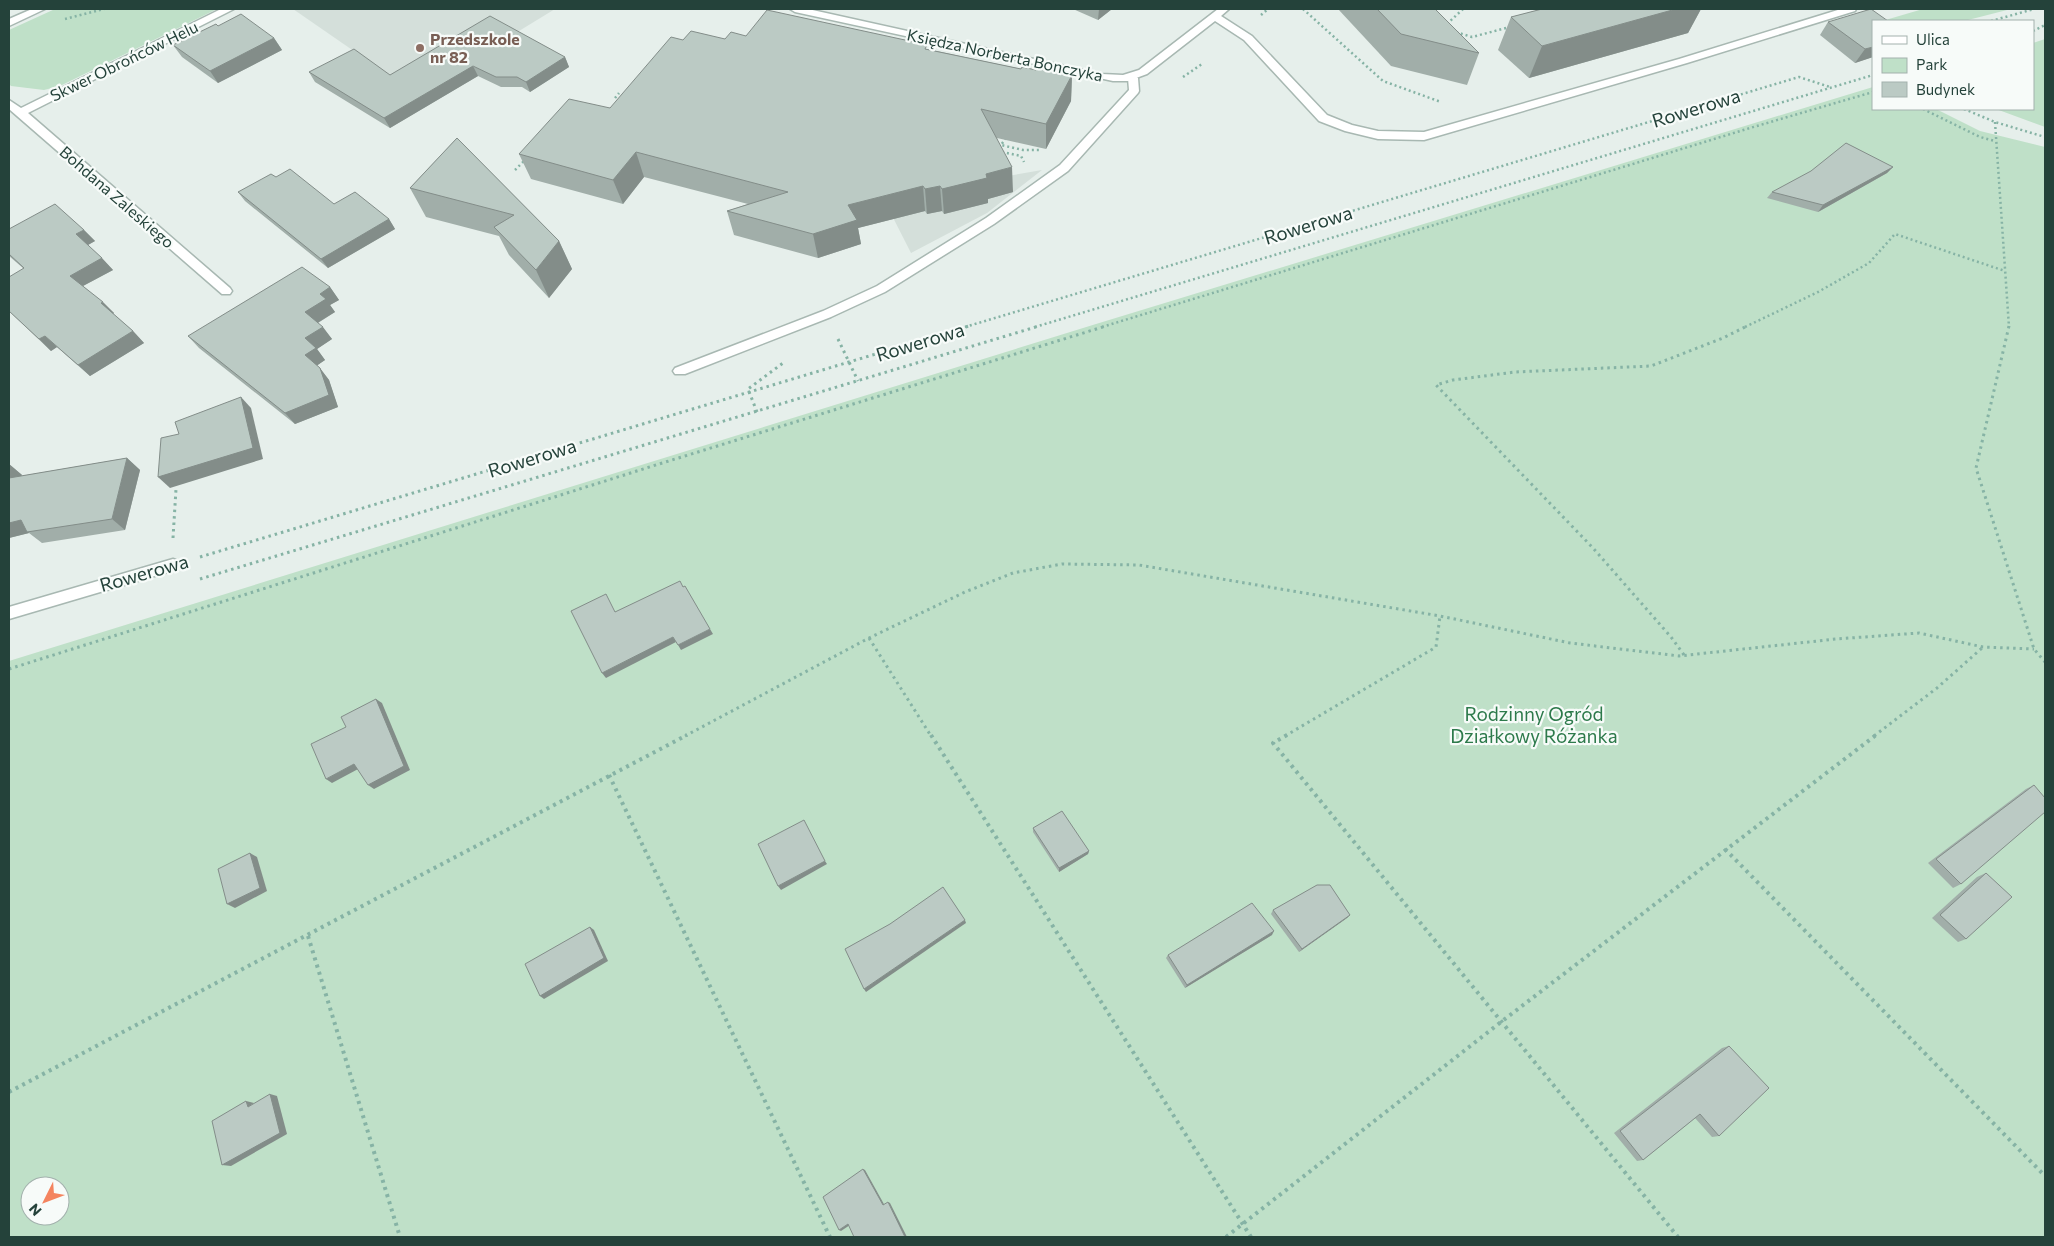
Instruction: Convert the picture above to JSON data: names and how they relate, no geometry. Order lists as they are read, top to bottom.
{
  "streets": {
    "street": [
      "Księdza Norberta Bonczyka",
      "Skwer Obrońców Helu",
      "Rowerowa",
      "Bohdana Zaleskiego"
    ]
  },
  "crossings": [
    ["Skwer Obrońców Helu", "Bohdana Zaleskiego"]
  ],
  "parks": ["Rodzinny Ogród Działkowy Różanka"],
  "places": ["Przedszkole nr 82"],
  "legend": ["Ulica", "Park", "Budynek"],
  "north": "bottom left"
}
